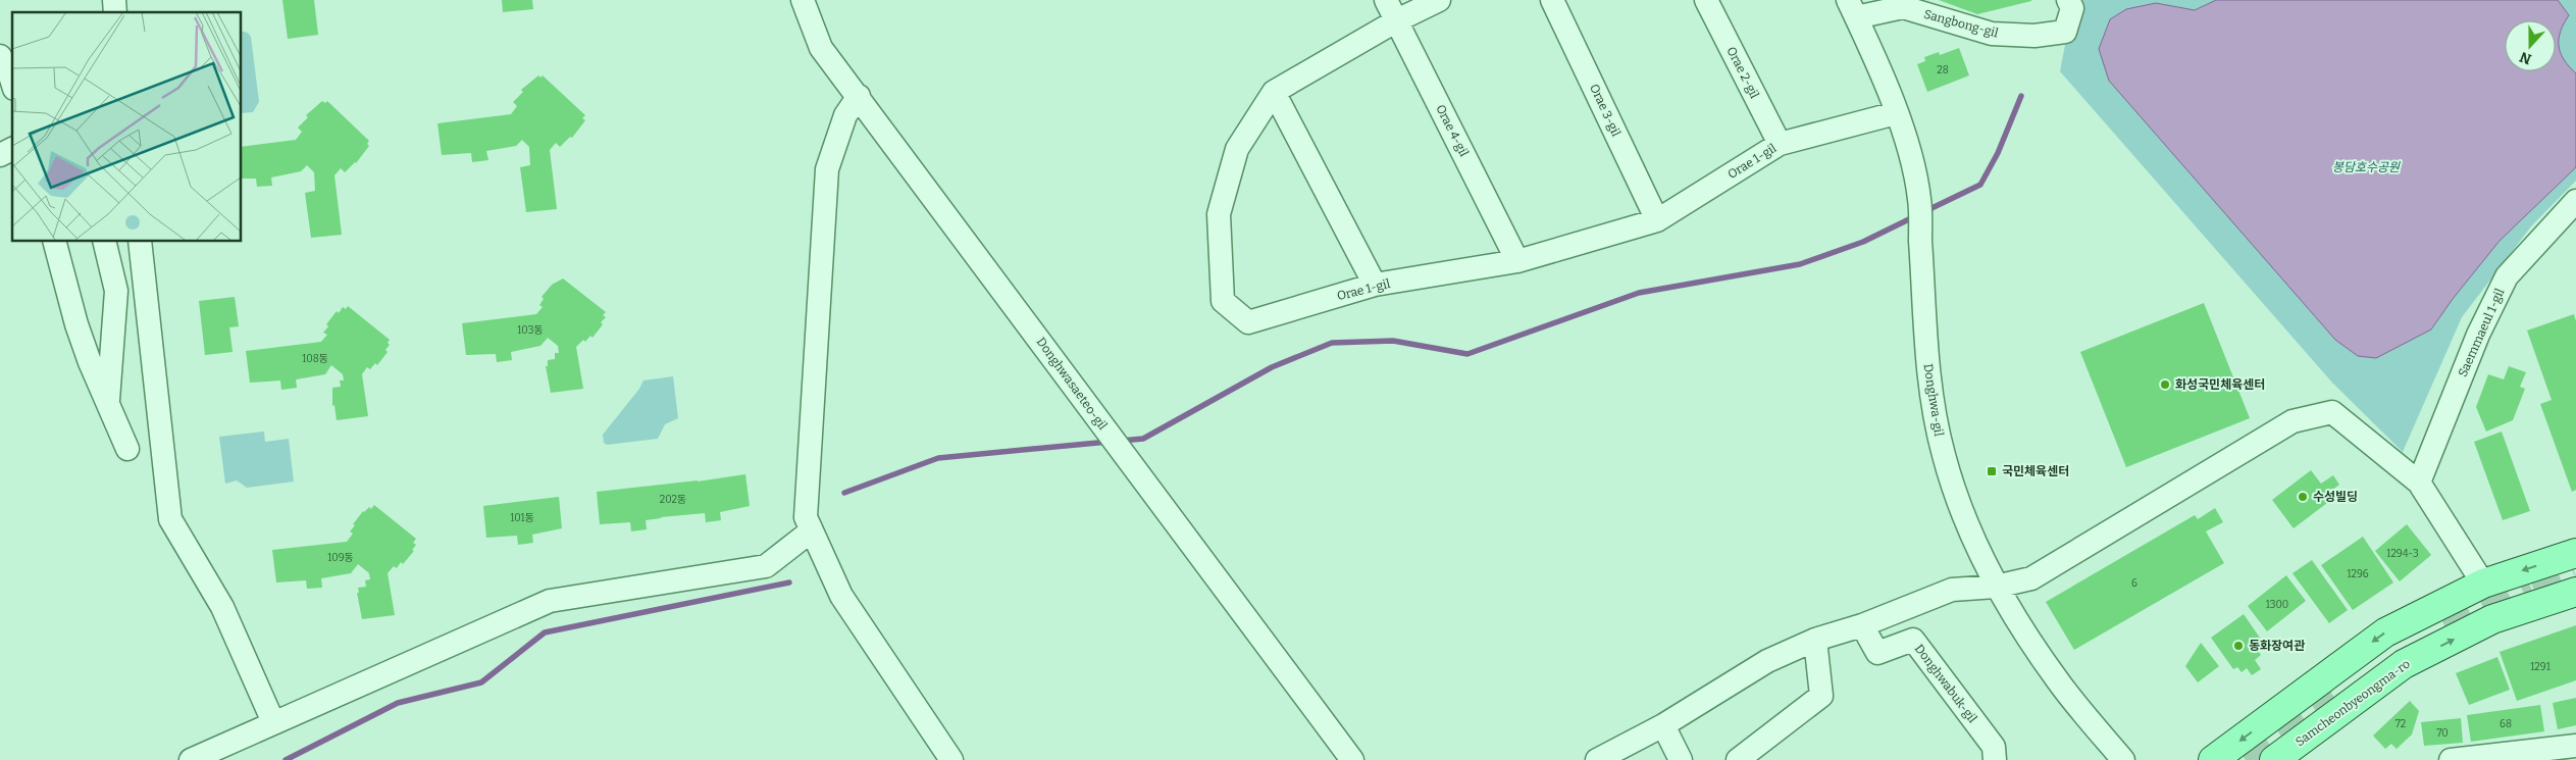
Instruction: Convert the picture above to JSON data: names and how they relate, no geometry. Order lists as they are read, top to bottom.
{
  "streets": {
    "main road": ["Samcheonbyeongma-ro"],
    "street": [
      "Sangbong-gil",
      "Orae 2-gil",
      "Orae 3-gil",
      "Orae 4-gil",
      "Orae 1-gil",
      "Saemmaeul 1-gil",
      "Donghwasaeteo-gil",
      "Donghwa-gil",
      "Donghwabuk-gil"
    ]
  },
  "crossings": [
    ["Sangbong-gil", "Donghwa-gil"],
    ["Orae 2-gil", "Orae 1-gil"],
    ["Orae 3-gil", "Orae 1-gil"],
    ["Orae 4-gil", "Orae 1-gil"],
    ["Orae 1-gil", "Donghwa-gil"]
  ],
  "parks": ["봉담호수공원"],
  "places": {
    "other": ["화성국민체육센터", "수성빌딩", "동화장여관"],
    "transit": ["국민체육센터"]
  },
  "house_numbers": [
    "28",
    "103동",
    "108동",
    "202동",
    "101동",
    "1294-3",
    "109동",
    "1296",
    "6",
    "1300",
    "1291",
    "72",
    "68",
    "70"
  ],
  "north": "bottom"
}
